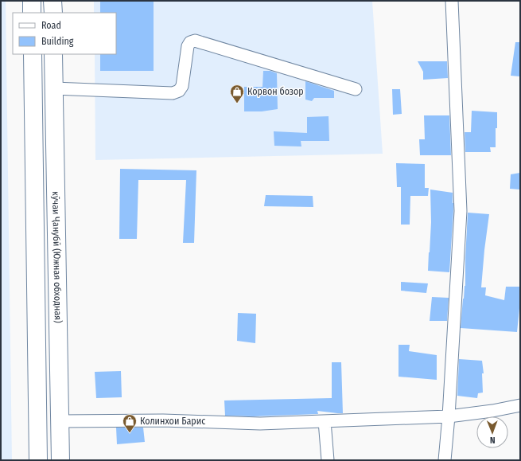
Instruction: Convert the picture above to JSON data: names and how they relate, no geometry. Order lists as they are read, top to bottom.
{
  "streets": {
    "main road": ["кӯчаи Ҷанубӣ (Южная обходная)"]
  },
  "places": {
    "shop": ["Корвон бозор", "Колинхои Барис"]
  },
  "legend": ["Road", "Building"],
  "north": "bottom"
}
